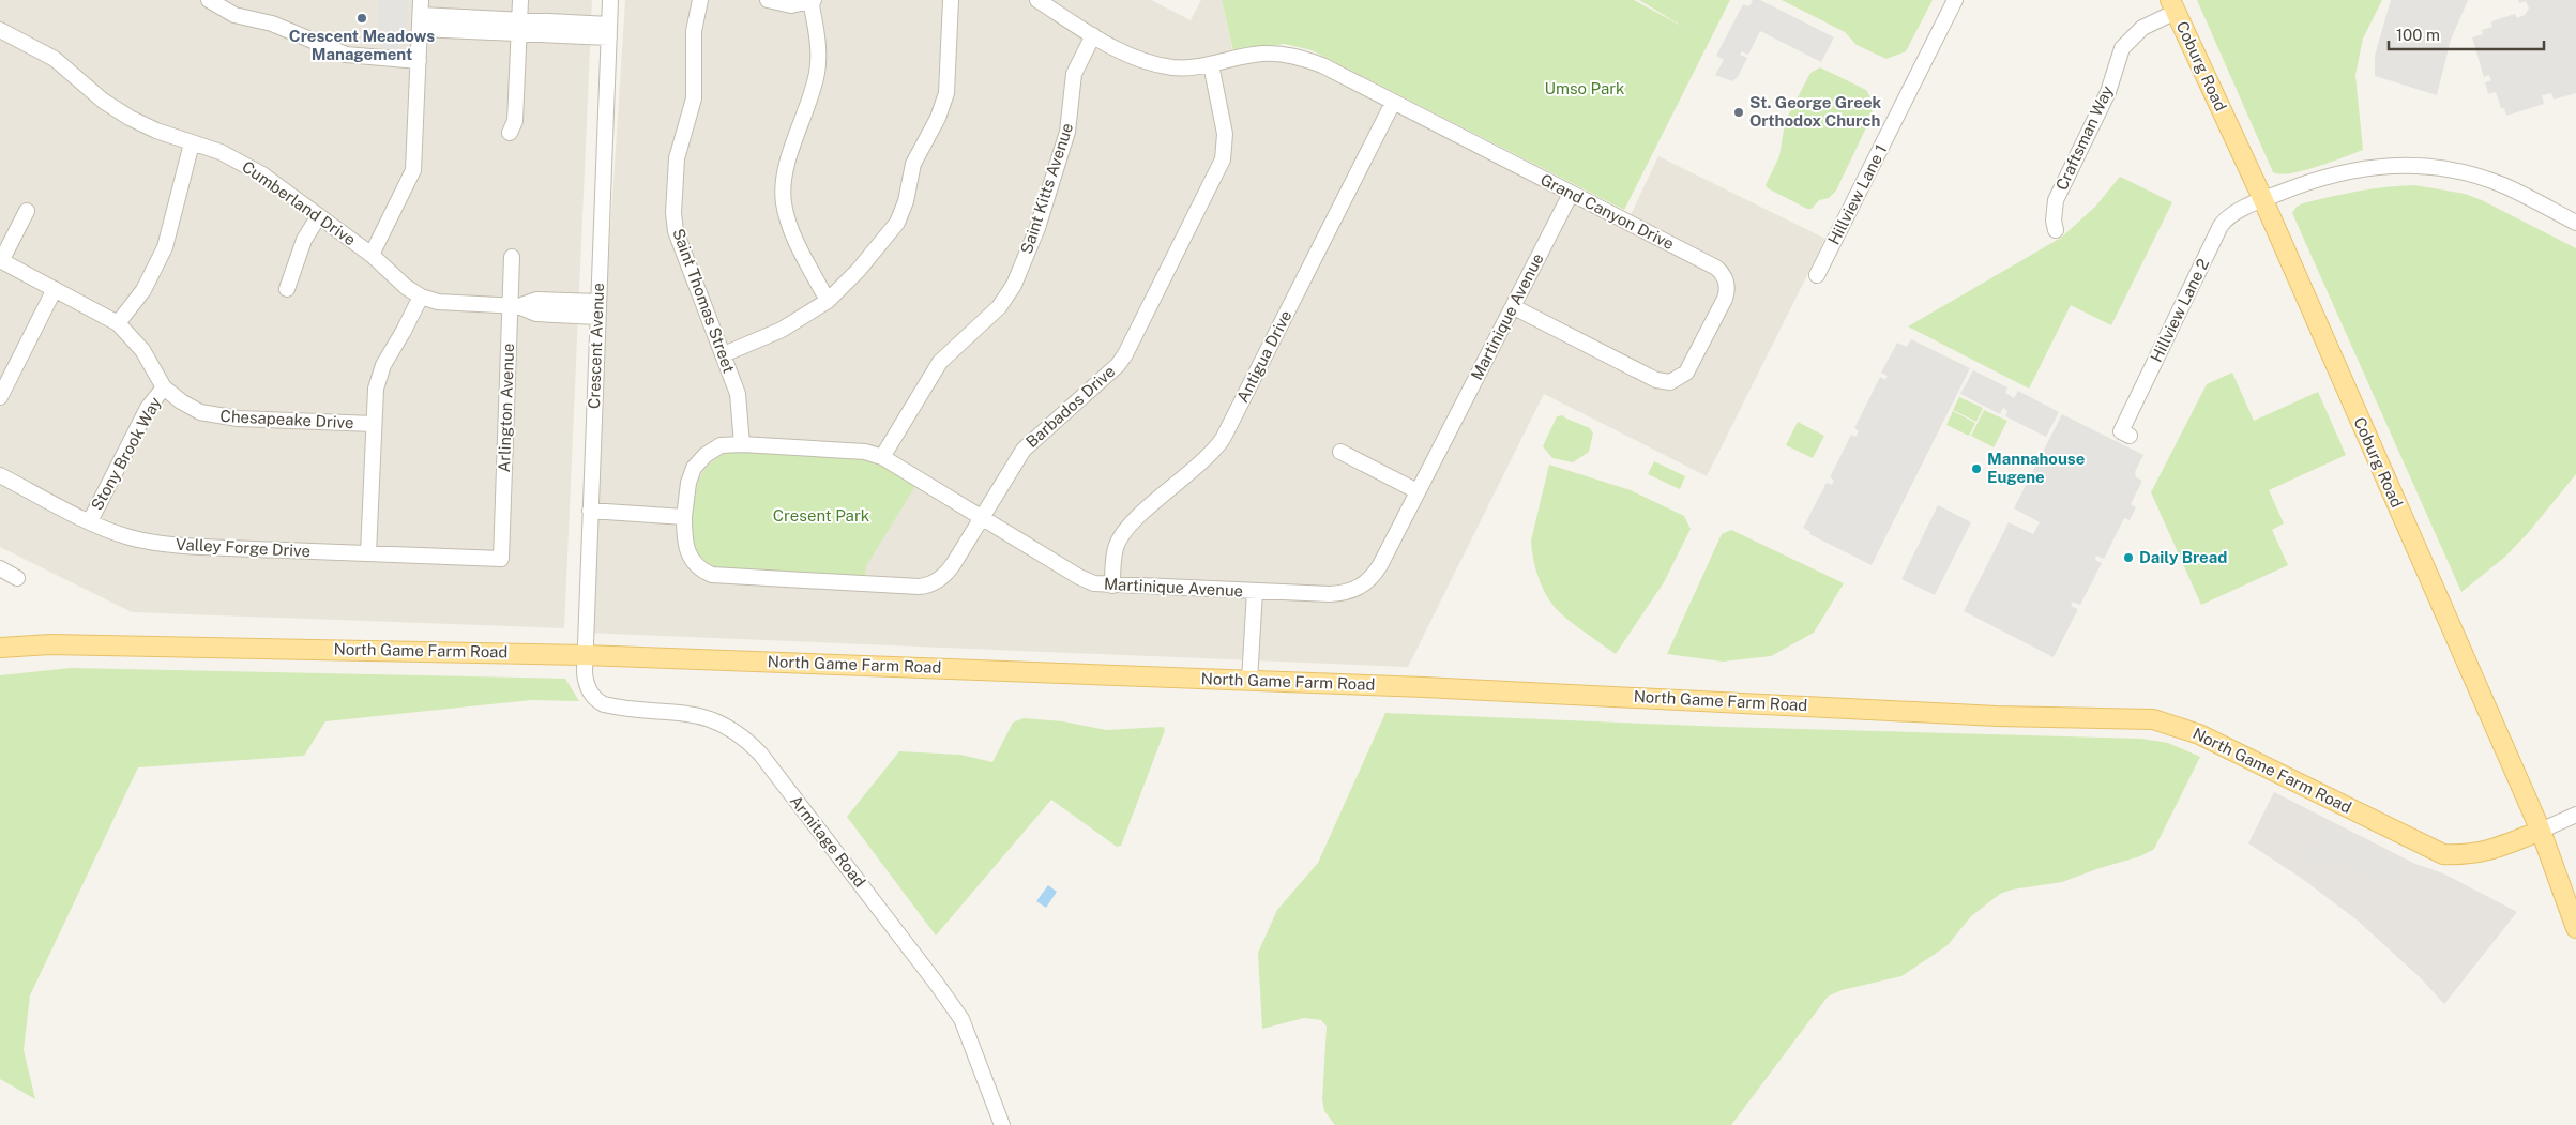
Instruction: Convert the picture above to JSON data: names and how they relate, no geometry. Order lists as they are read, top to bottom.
{
  "streets": {
    "main road": ["Coburg Road", "North Game Farm Road"],
    "street": [
      "Craftsman Way",
      "Saint Kitts Avenue",
      "Hillview Lane 1",
      "Cumberland Drive",
      "Grand Canyon Drive",
      "Saint Thomas Street",
      "Hillview Lane 2",
      "Martinique Avenue",
      "Crescent Avenue",
      "Antigua Drive",
      "Barbados Drive",
      "Arlington Avenue",
      "Chesapeake Drive",
      "Stony Brook Way",
      "Valley Forge Drive",
      "Armitage Road"
    ]
  },
  "crossings": [
    ["Coburg Road", "Craftsman Way"],
    ["Coburg Road", "Hillview Lane 2"],
    ["Coburg Road", "North Game Farm Road"],
    ["Saint Kitts Avenue", "Grand Canyon Drive"],
    ["Saint Kitts Avenue", "Martinique Avenue"],
    ["Cumberland Drive", "Crescent Avenue"],
    ["Cumberland Drive", "Arlington Avenue"],
    ["Grand Canyon Drive", "Martinique Avenue"],
    ["Grand Canyon Drive", "Antigua Drive"],
    ["Grand Canyon Drive", "Barbados Drive"],
    ["Saint Thomas Street", "Martinique Avenue"],
    ["Martinique Avenue", "Antigua Drive"],
    ["Martinique Avenue", "Barbados Drive"],
    ["Crescent Avenue", "North Game Farm Road"],
    ["Crescent Avenue", "Armitage Road"],
    ["Arlington Avenue", "Valley Forge Drive"],
    ["Chesapeake Drive", "Stony Brook Way"],
    ["Stony Brook Way", "Valley Forge Drive"],
    ["North Game Farm Road", "Armitage Road"]
  ],
  "parks": ["Umso Park", "Cresent Park"],
  "places": [
    "Crescent Meadows Management",
    "St. George Greek Orthodox Church",
    "Mannahouse Eugene",
    "Daily Bread"
  ],
  "scale_bar": "100 m"
}
